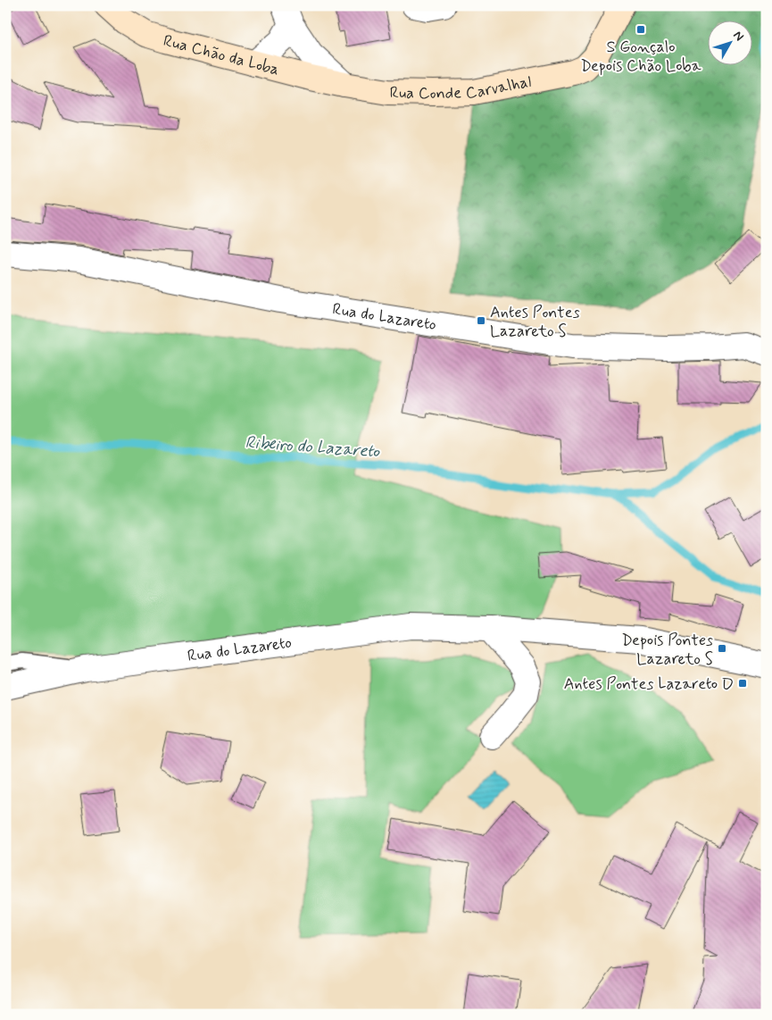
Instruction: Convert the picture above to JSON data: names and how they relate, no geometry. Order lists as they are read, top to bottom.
{
  "streets": {
    "main road": ["Rua Chão da Loba", "Rua Conde Carvalhal"],
    "street": ["Rua do Lazareto"]
  },
  "crossings": [
    ["Rua Chão da Loba", "Rua Conde Carvalhal"]
  ],
  "water": ["Ribeiro do Lazareto"],
  "places": {
    "transit": [
      "S Gonçalo Depois Chão Loba",
      "Antes Pontes Lazareto S",
      "Depois Pontes Lazareto S",
      "Antes Pontes Lazareto D"
    ]
  },
  "north": "top right"
}
